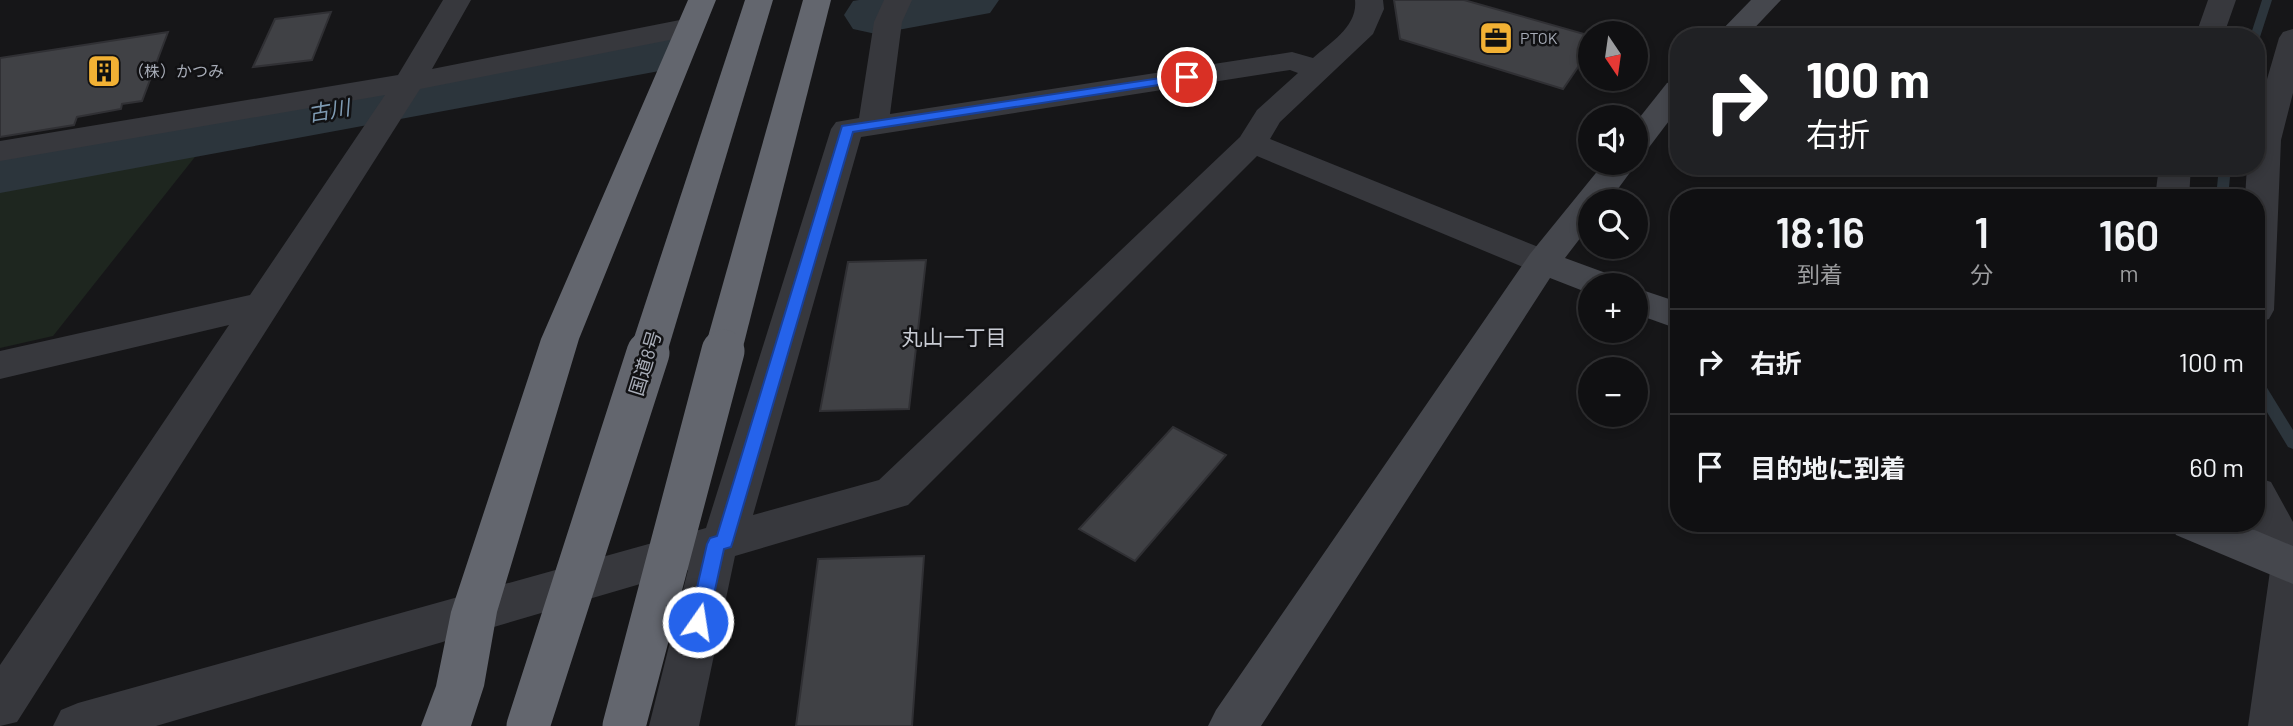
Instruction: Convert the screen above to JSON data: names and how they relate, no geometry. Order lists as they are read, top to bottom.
{
  "streets": {
    "highway": ["国道8号"]
  },
  "districts": ["丸山一丁目"],
  "water": ["古川"],
  "places": {
    "office": ["PTOK"],
    "building": ["（株）かつみ"]
  },
  "north": "bottom",
  "page": {
    "map_buttons": ["+", "−"],
    "turn": ["100 m", "右折"],
    "eta": [
      "18:16",
      "到着",
      "1",
      "分",
      "160",
      "m"
    ],
    "list": [
      {
        "name": "右折",
        "value": "100 m"
      },
      {
        "name": "目的地に到着",
        "value": "60 m"
      }
    ]
  }
}
